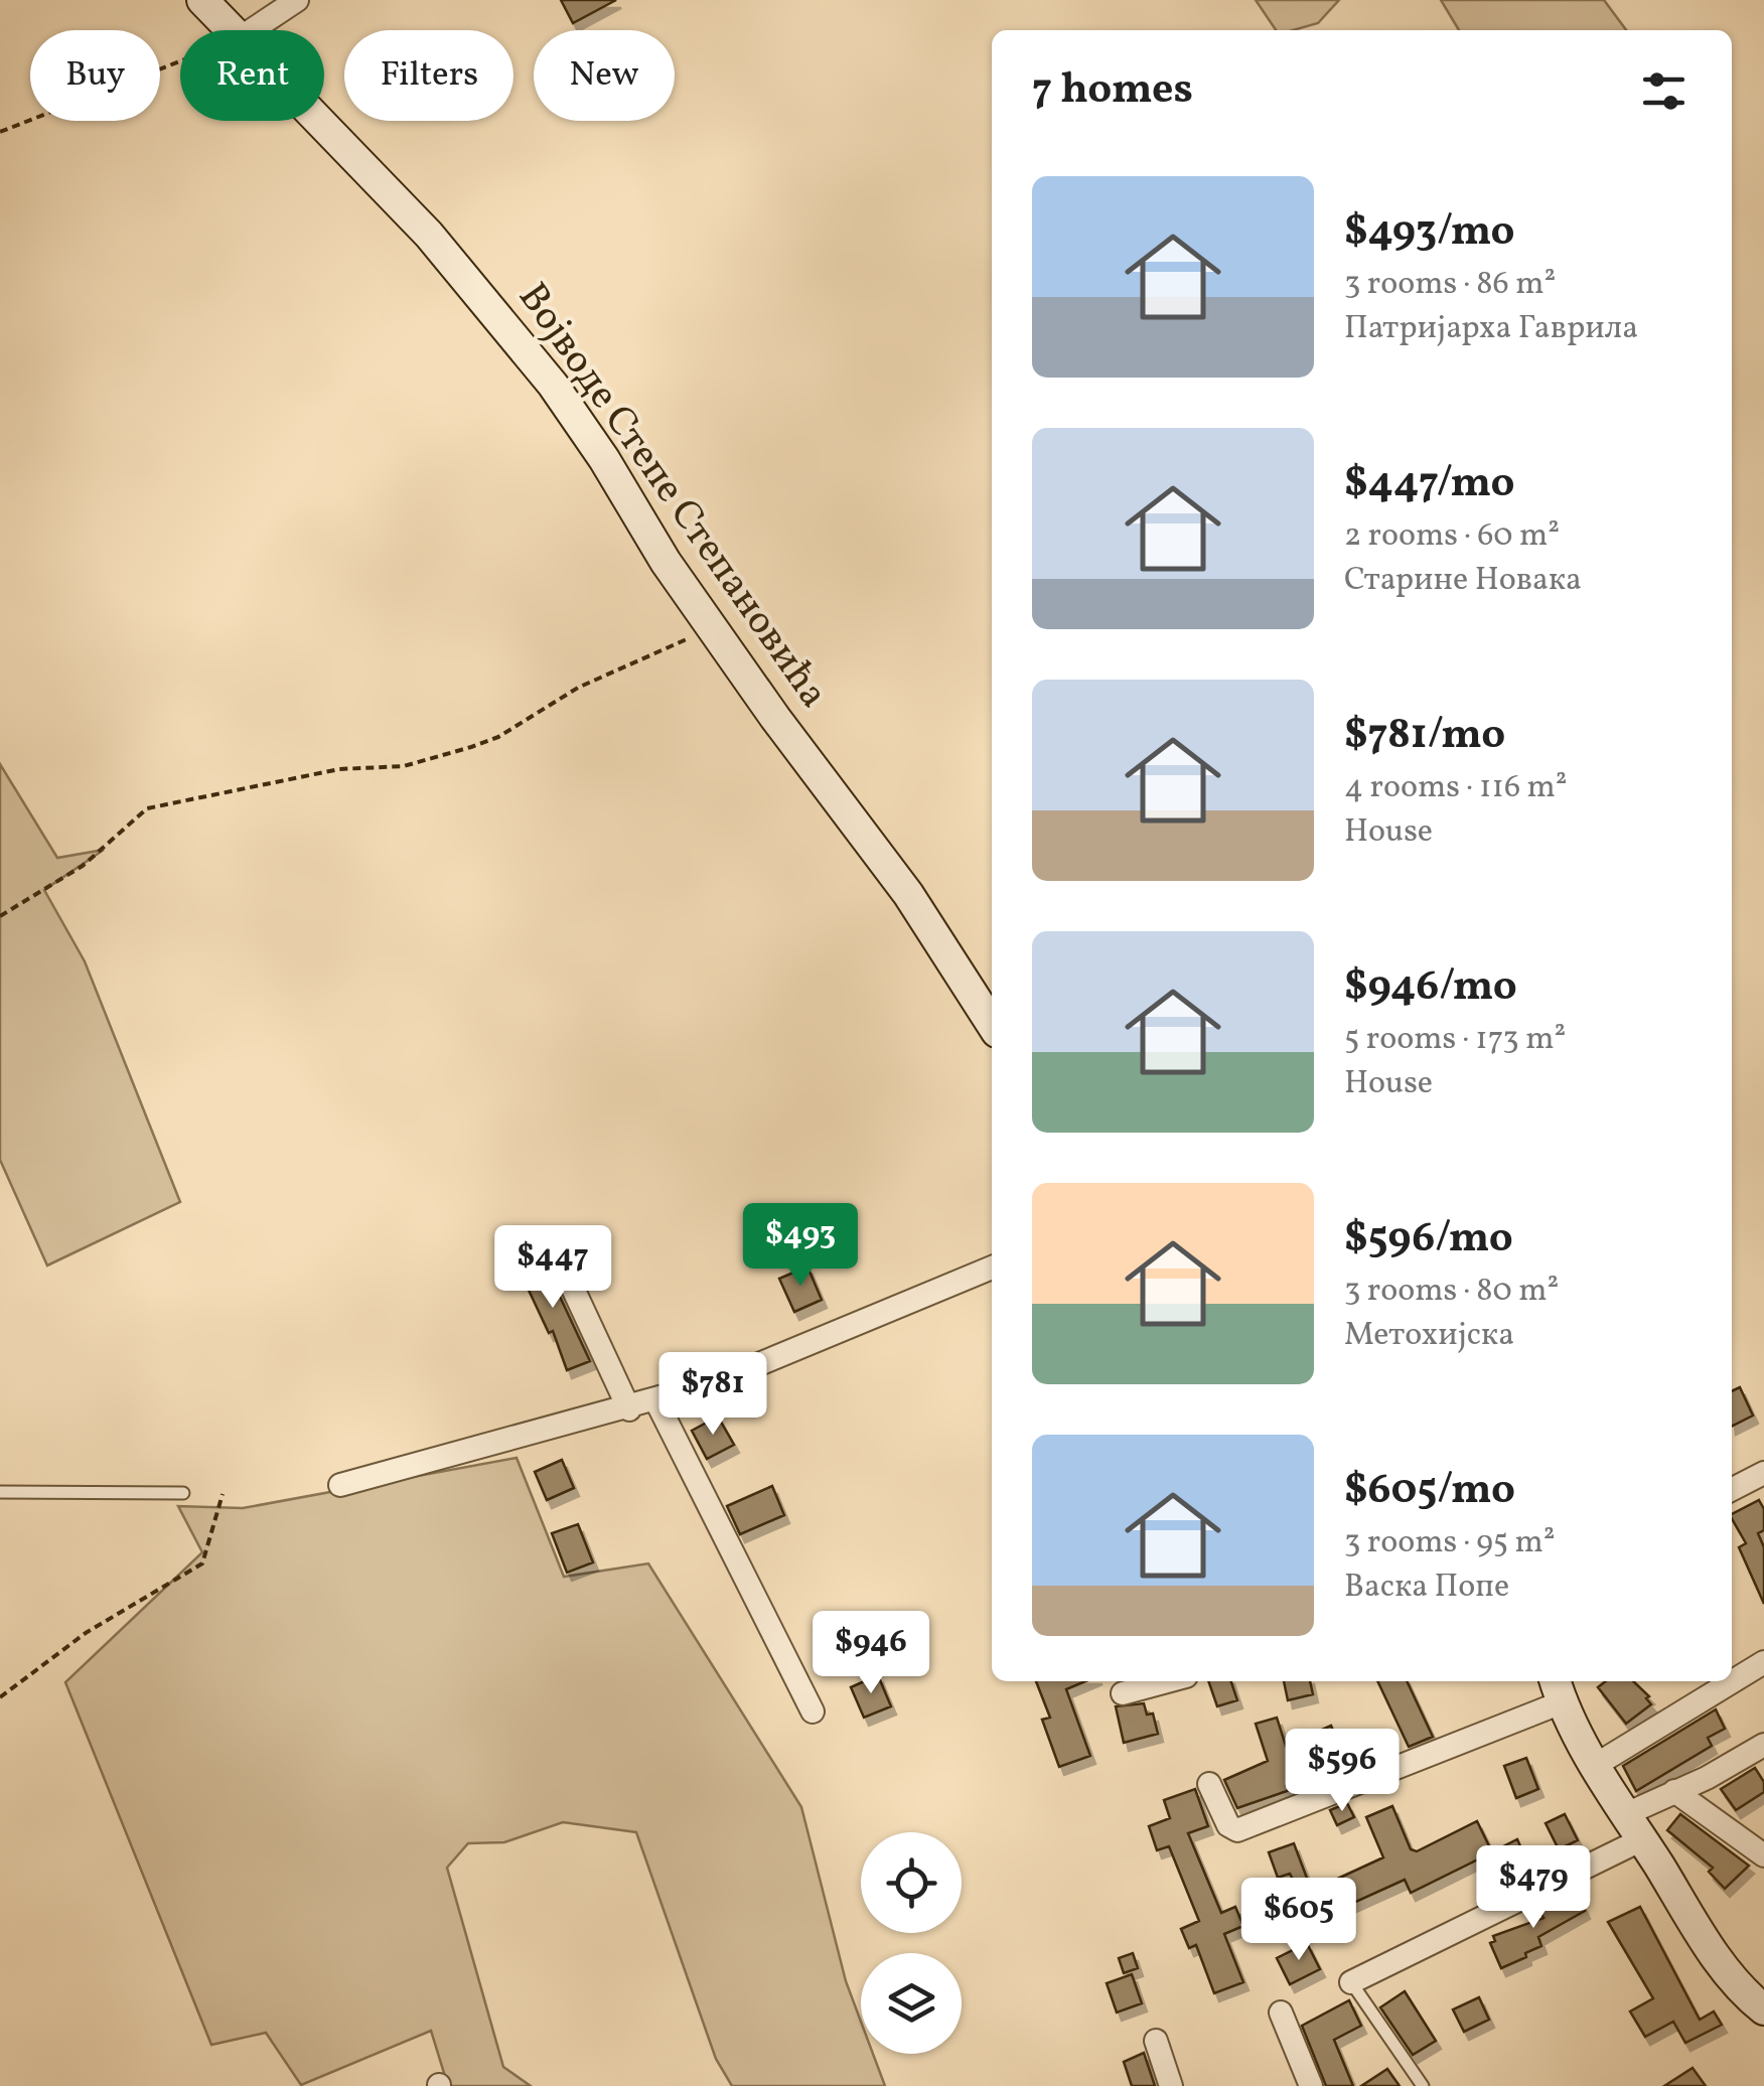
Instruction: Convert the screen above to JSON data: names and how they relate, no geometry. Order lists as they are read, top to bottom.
{
  "streets": {
    "street": ["Војводе Степе Степановића"]
  },
  "page": {
    "chip": [
      "Buy",
      "Rent",
      "Filters",
      "New"
    ],
    "heading": "7 homes",
    "list": [
      {
        "name": "$493/mo",
        "note": "3 rooms · 86 m² · Патријарха Гаврила"
      },
      {
        "name": "$447/mo",
        "note": "2 rooms · 60 m² · Старине Новака"
      },
      {
        "name": "$781/mo",
        "note": "4 rooms · 116 m² · House"
      },
      {
        "name": "$946/mo",
        "note": "5 rooms · 173 m² · House"
      },
      {
        "name": "$596/mo",
        "note": "3 rooms · 80 m² · Метохијска"
      },
      {
        "name": "$605/mo",
        "note": "3 rooms · 95 m² · Васка Попе"
      }
    ],
    "price": [
      "$493",
      "$447",
      "$781",
      "$946",
      "$596",
      "$479",
      "$605"
    ]
  }
}
